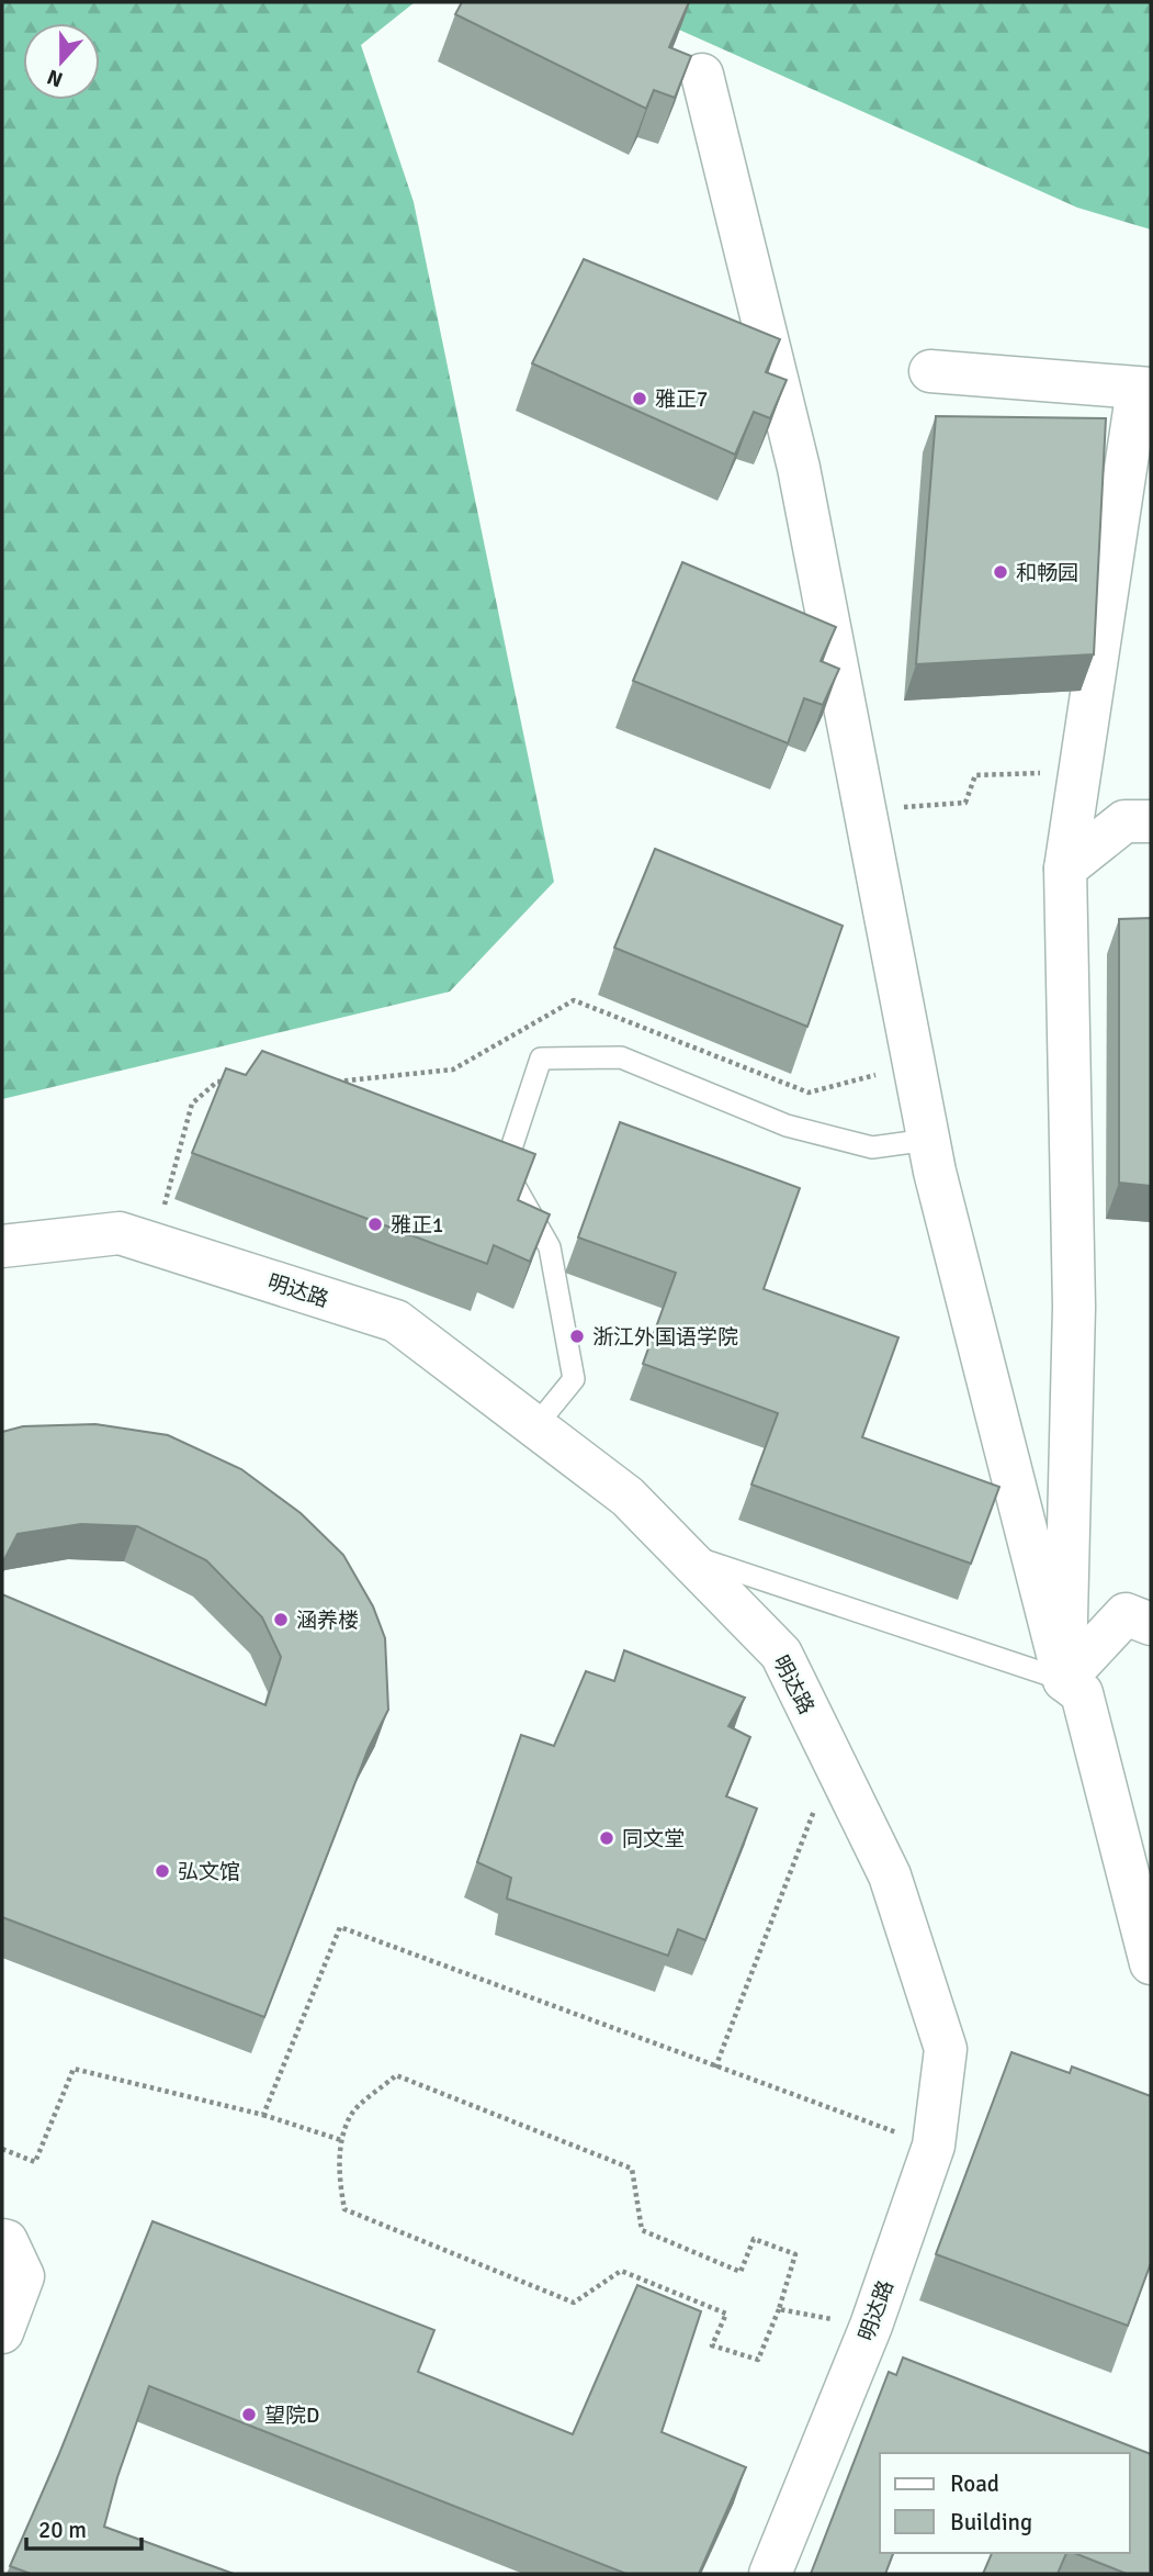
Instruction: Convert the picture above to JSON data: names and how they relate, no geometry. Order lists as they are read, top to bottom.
{
  "streets": {
    "street": ["明达路"]
  },
  "places": [
    "雅正7",
    "和畅园",
    "雅正1",
    "浙江外国语学院",
    "涵养楼",
    "同文堂",
    "弘文馆",
    "望院D"
  ],
  "legend": ["Road", "Building"],
  "scale_bar": "20 m",
  "north": "bottom"
}
